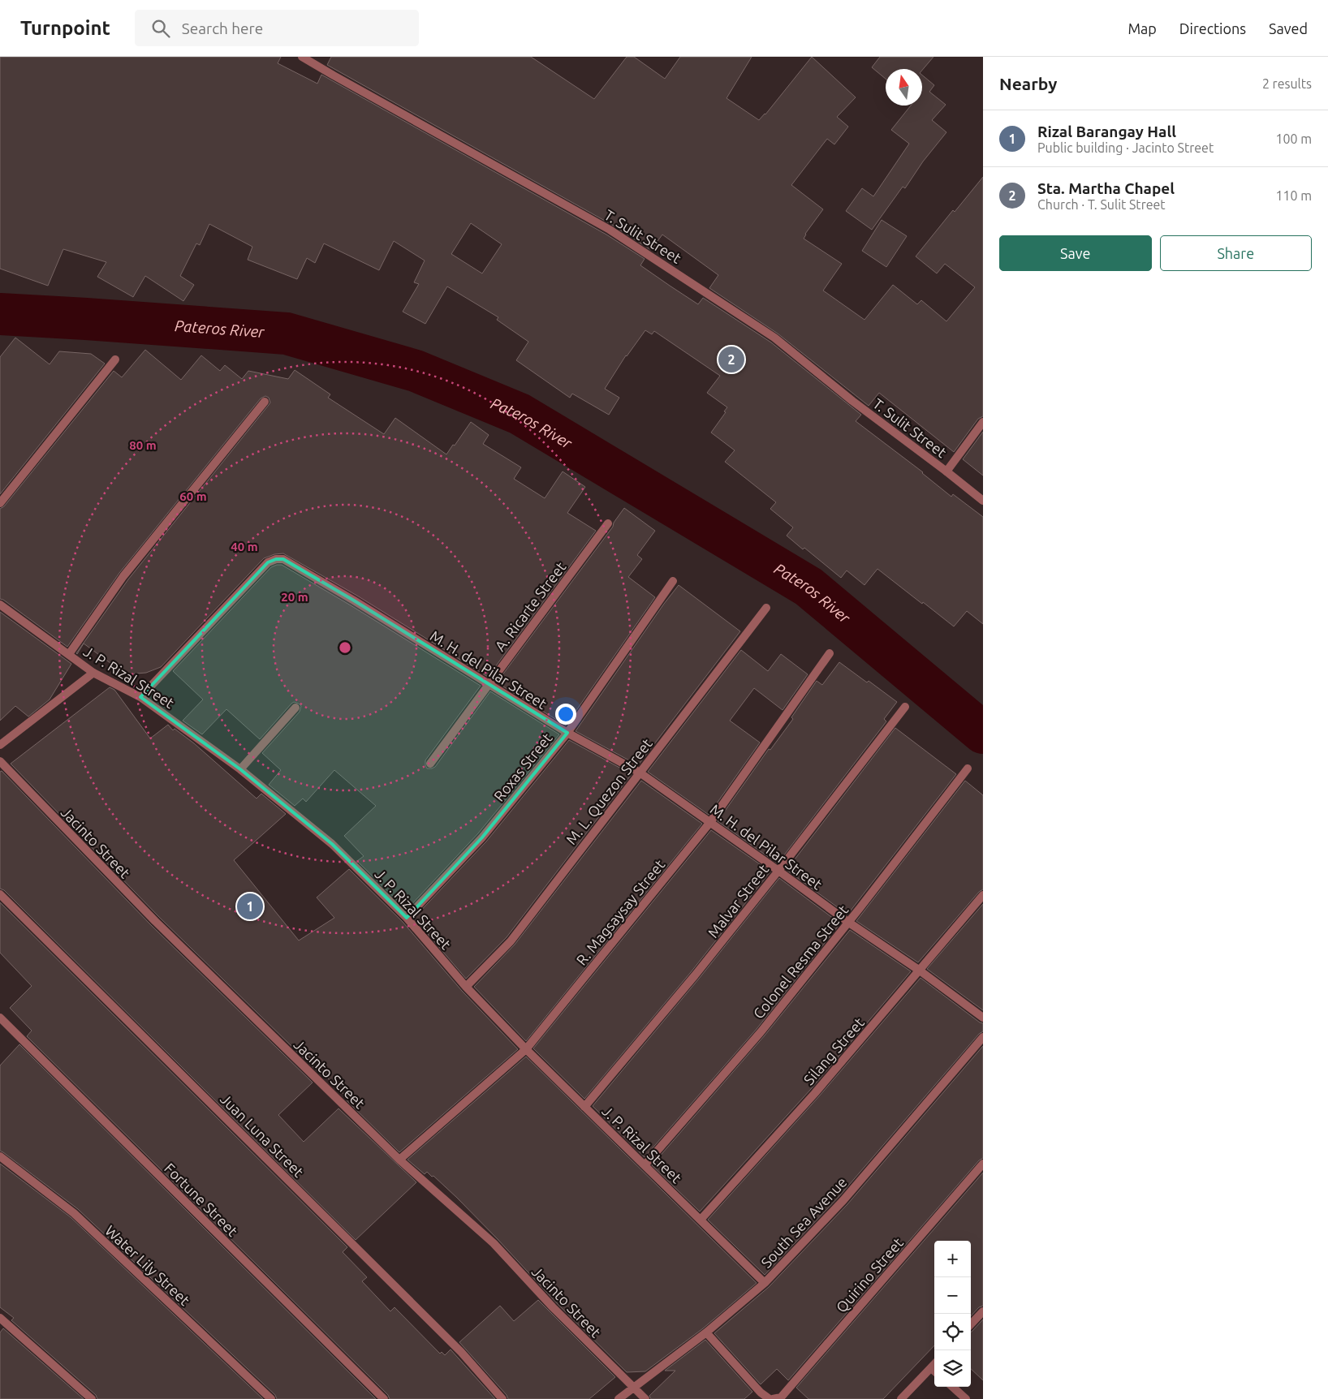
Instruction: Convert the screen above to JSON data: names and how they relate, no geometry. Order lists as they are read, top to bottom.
{
  "streets": {
    "street": [
      "T. Sulit Street",
      "A. Ricarte Street",
      "M. H. del Pilar Street",
      "J. P. Rizal Street",
      "Roxas Street",
      "M. L. Quezon Street",
      "Jacinto Street",
      "Malvar Street",
      "R. Magsaysay Street",
      "Colonel Resma Street",
      "Silang Street",
      "Juan Luna Street",
      "Fortune Street",
      "South Sea Avenue",
      "Water Lily Street",
      "Quirino Street"
    ]
  },
  "crossings": [
    ["A. Ricarte Street", "M. H. del Pilar Street"],
    ["M. H. del Pilar Street", "J. P. Rizal Street"],
    ["M. H. del Pilar Street", "Roxas Street"],
    ["M. H. del Pilar Street", "M. L. Quezon Street"],
    ["M. H. del Pilar Street", "Malvar Street"],
    ["M. H. del Pilar Street", "R. Magsaysay Street"],
    ["M. H. del Pilar Street", "Colonel Resma Street"],
    ["M. H. del Pilar Street", "Silang Street"],
    ["J. P. Rizal Street", "Roxas Street"],
    ["J. P. Rizal Street", "M. L. Quezon Street"],
    ["J. P. Rizal Street", "Malvar Street"],
    ["J. P. Rizal Street", "R. Magsaysay Street"],
    ["J. P. Rizal Street", "Colonel Resma Street"],
    ["J. P. Rizal Street", "Silang Street"],
    ["J. P. Rizal Street", "South Sea Avenue"],
    ["Jacinto Street", "R. Magsaysay Street"],
    ["Jacinto Street", "South Sea Avenue"],
    ["South Sea Avenue", "Quirino Street"]
  ],
  "water": ["Pateros River"],
  "north": "top",
  "page": {
    "header": "Turnpoint",
    "search": "Search here",
    "nav": ["Map", "Directions", "Saved"],
    "heading": ["Nearby", "2 results"],
    "list": [
      {
        "mark": "1",
        "name": "Rizal Barangay Hall",
        "note": "Public building · Jacinto Street",
        "value": "100 m"
      },
      {
        "mark": "2",
        "name": "Sta. Martha Chapel",
        "note": "Church · T. Sulit Street",
        "value": "110 m"
      }
    ],
    "buttons": ["Save", "Share"],
    "pins": ["2", "1"],
    "map_buttons": ["+", "−"]
  },
  "rings": [
    "80 m",
    "60 m",
    "40 m",
    "20 m"
  ]
}
